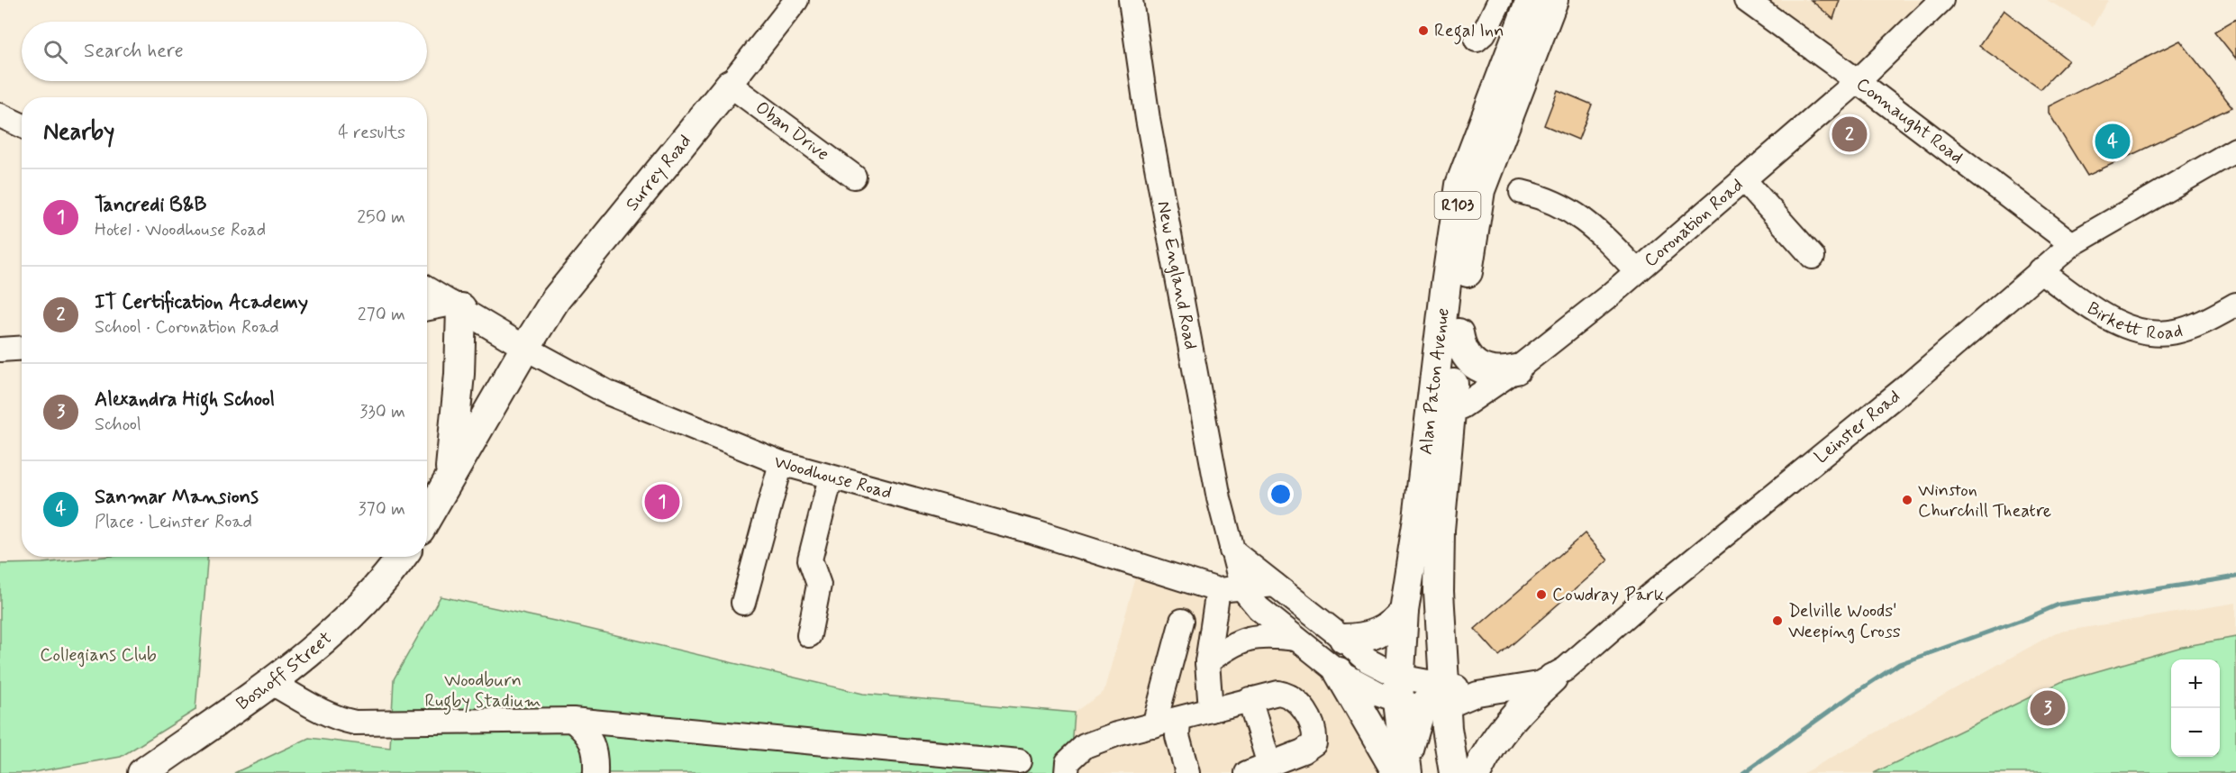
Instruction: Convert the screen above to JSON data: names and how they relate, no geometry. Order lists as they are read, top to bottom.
{
  "streets": {
    "main road": [
      "Surrey Road",
      "R103",
      "Alan Paton Avenue",
      "Boshoff Street"
    ],
    "street": [
      "Connaught Road",
      "Oban Drive",
      "Coronation Road",
      "New England Road",
      "Birkett Road",
      "Leinster Road",
      "Woodhouse Road"
    ]
  },
  "crossings": [
    ["Connaught Road", "Coronation Road"],
    ["Connaught Road", "Leinster Road"],
    ["Oban Drive", "Surrey Road"],
    ["Surrey Road", "Woodhouse Road"],
    ["Coronation Road", "Alan Paton Avenue"],
    ["New England Road", "Alan Paton Avenue"],
    ["New England Road", "Leinster Road"],
    ["New England Road", "Woodhouse Road"],
    ["Birkett Road", "Leinster Road"],
    ["Alan Paton Avenue", "Leinster Road"]
  ],
  "parks": ["Collegians Club", "Woodburn Rugby Stadium"],
  "places": [
    "Regal Inn",
    "Winston Churchill Theatre",
    "Cowdray Park",
    "Delville Woods' Weeping Cross"
  ],
  "page": {
    "search": "Search here",
    "heading": ["Nearby", "4 results"],
    "pins": [
      "2",
      "4",
      "1",
      "3"
    ],
    "list": [
      {
        "mark": "1",
        "name": "Tancredi B&B",
        "note": "Hotel · Woodhouse Road",
        "value": "250 m"
      },
      {
        "mark": "2",
        "name": "IT Certification Academy",
        "note": "School · Coronation Road",
        "value": "270 m"
      },
      {
        "mark": "3",
        "name": "Alexandra High School",
        "note": "School",
        "value": "330 m"
      },
      {
        "mark": "4",
        "name": "Sanmar Mansions",
        "note": "Place · Leinster Road",
        "value": "370 m"
      }
    ],
    "map_buttons": ["+", "−"]
  }
}
